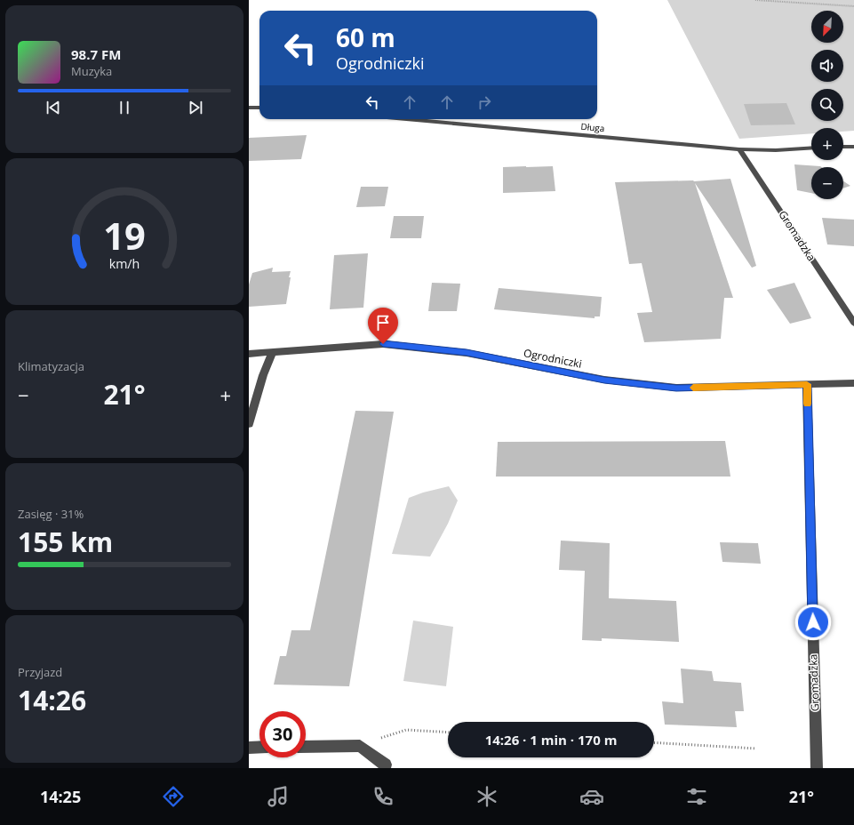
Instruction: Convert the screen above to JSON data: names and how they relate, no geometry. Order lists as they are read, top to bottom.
{
  "streets": {
    "street": ["Długa", "Gromadzka", "Ogrodniczki"]
  },
  "crossings": [
    ["Długa", "Gromadzka"],
    ["Gromadzka", "Ogrodniczki"]
  ],
  "north": "bottom left",
  "page": {
    "map_buttons": ["+", "−"],
    "turn": ["60 m", "Ogrodniczki"],
    "song": ["98.7 FM", "Muzyka"],
    "tile": [
      "Klimatyzacja",
      ["Zasięg · 31%", "155 km"],
      ["Przyjazd", "14:26"]
    ],
    "heat": ["−", "21°", "+"],
    "limit": "30",
    "trip": "14:26 · 1 min · 170 m",
    "tabs": ["14:25", "21°"],
    "gauge": ["19", "km/h"]
  }
}
